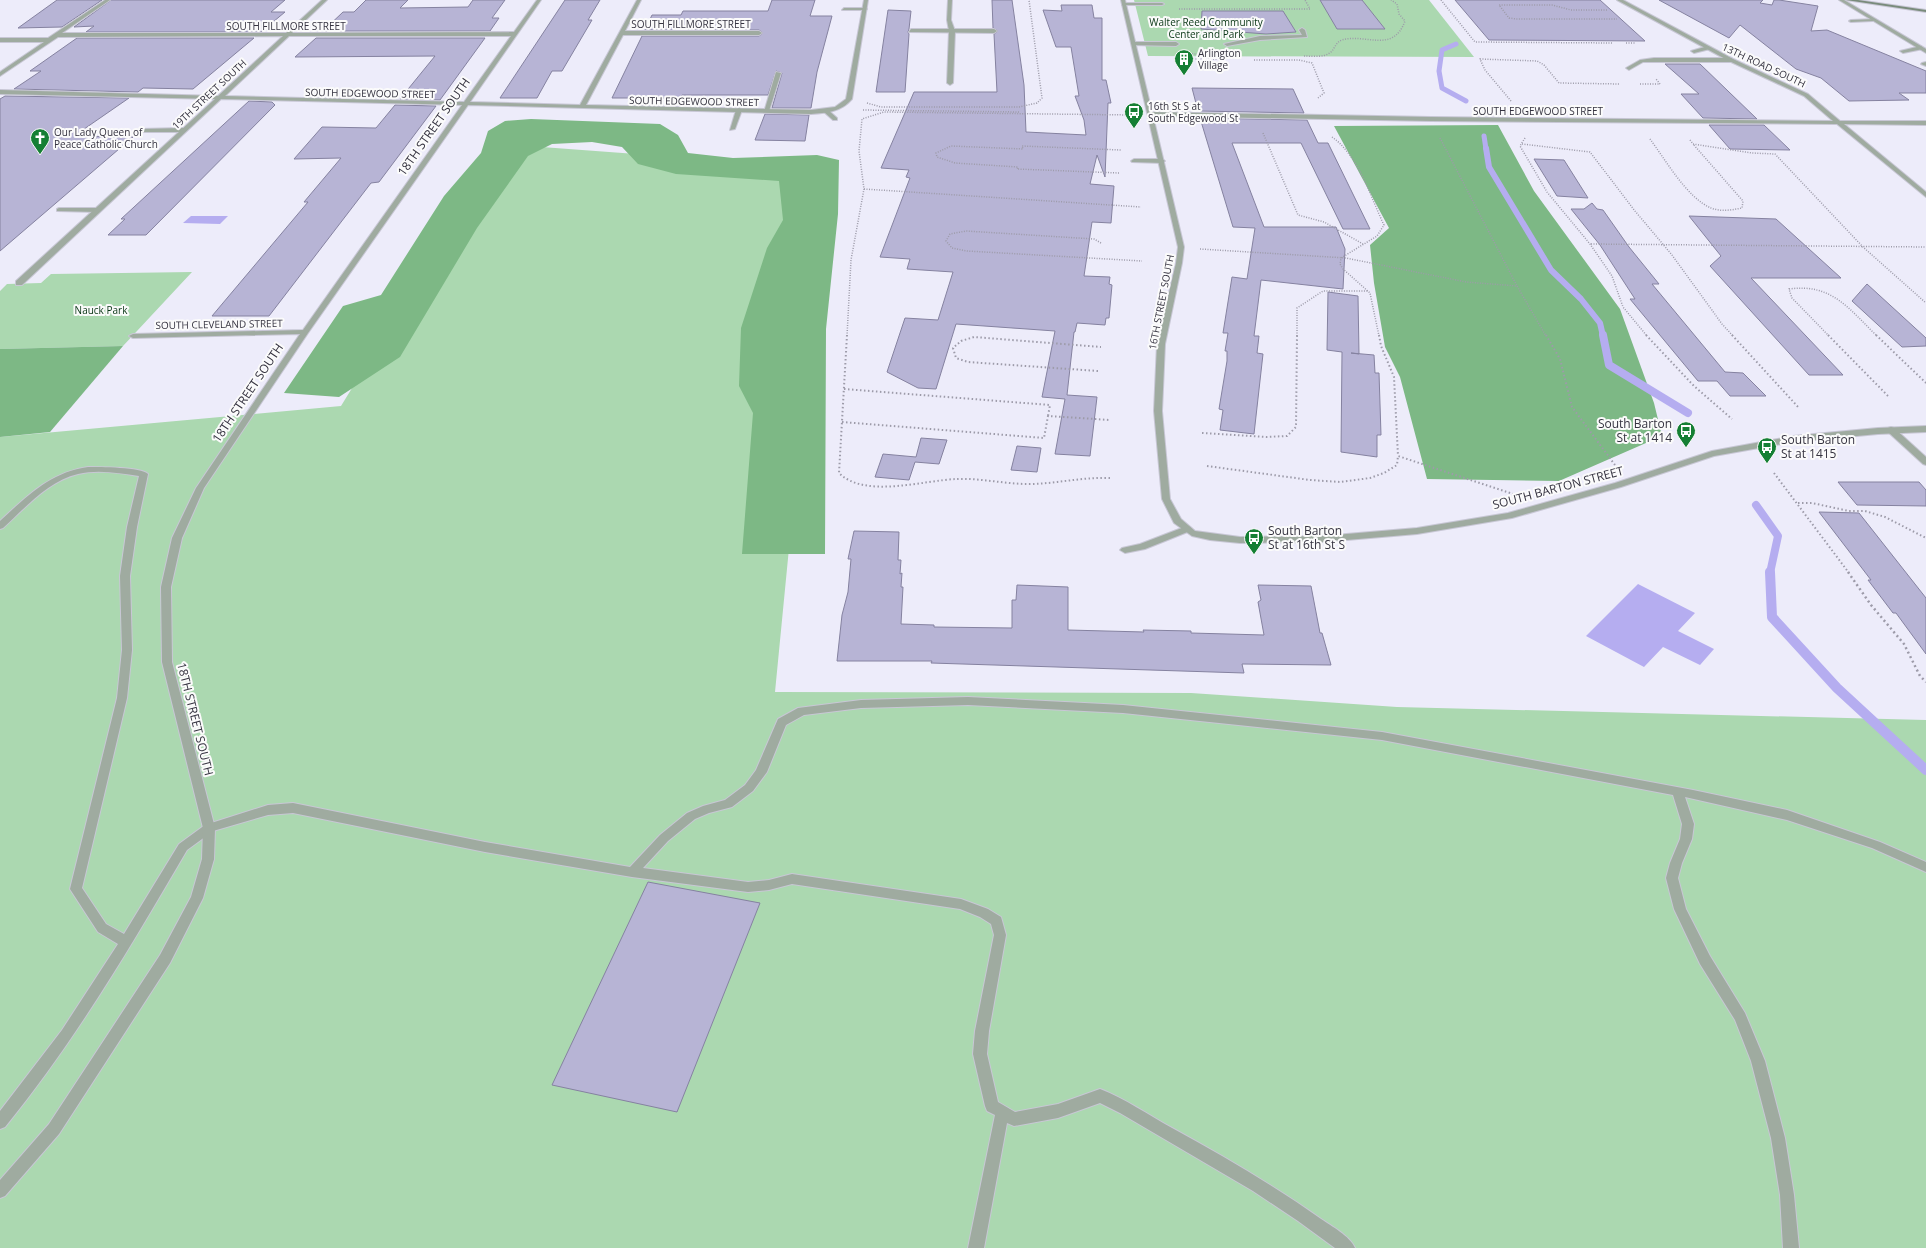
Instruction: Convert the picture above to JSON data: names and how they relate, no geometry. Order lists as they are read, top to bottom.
{
  "streets": {
    "street": [
      "SOUTH FILLMORE STREET",
      "13TH ROAD SOUTH",
      "SOUTH EDGEWOOD STREET",
      "19TH STREET SOUTH",
      "18TH STREET SOUTH",
      "16TH STREET SOUTH",
      "SOUTH CLEVELAND STREET",
      "SOUTH BARTON STREET"
    ]
  },
  "crossings": [
    ["SOUTH FILLMORE STREET", "19TH STREET SOUTH"],
    ["SOUTH FILLMORE STREET", "18TH STREET SOUTH"],
    ["13TH ROAD SOUTH", "SOUTH EDGEWOOD STREET"],
    ["SOUTH EDGEWOOD STREET", "19TH STREET SOUTH"],
    ["SOUTH EDGEWOOD STREET", "18TH STREET SOUTH"],
    ["SOUTH EDGEWOOD STREET", "16TH STREET SOUTH"],
    ["18TH STREET SOUTH", "SOUTH CLEVELAND STREET"],
    ["16TH STREET SOUTH", "SOUTH BARTON STREET"]
  ],
  "parks": ["Walter Reed Community Center and Park", "Nauck Park"],
  "places": {
    "building": ["Arlington Village"],
    "bus stop": [
      "16th St S at South Edgewood St",
      "South Barton St at 1414",
      "South Barton St at 1415",
      "South Barton St at 16th St S"
    ],
    "church": ["Our Lady Queen of Peace Catholic Church"]
  }
}
